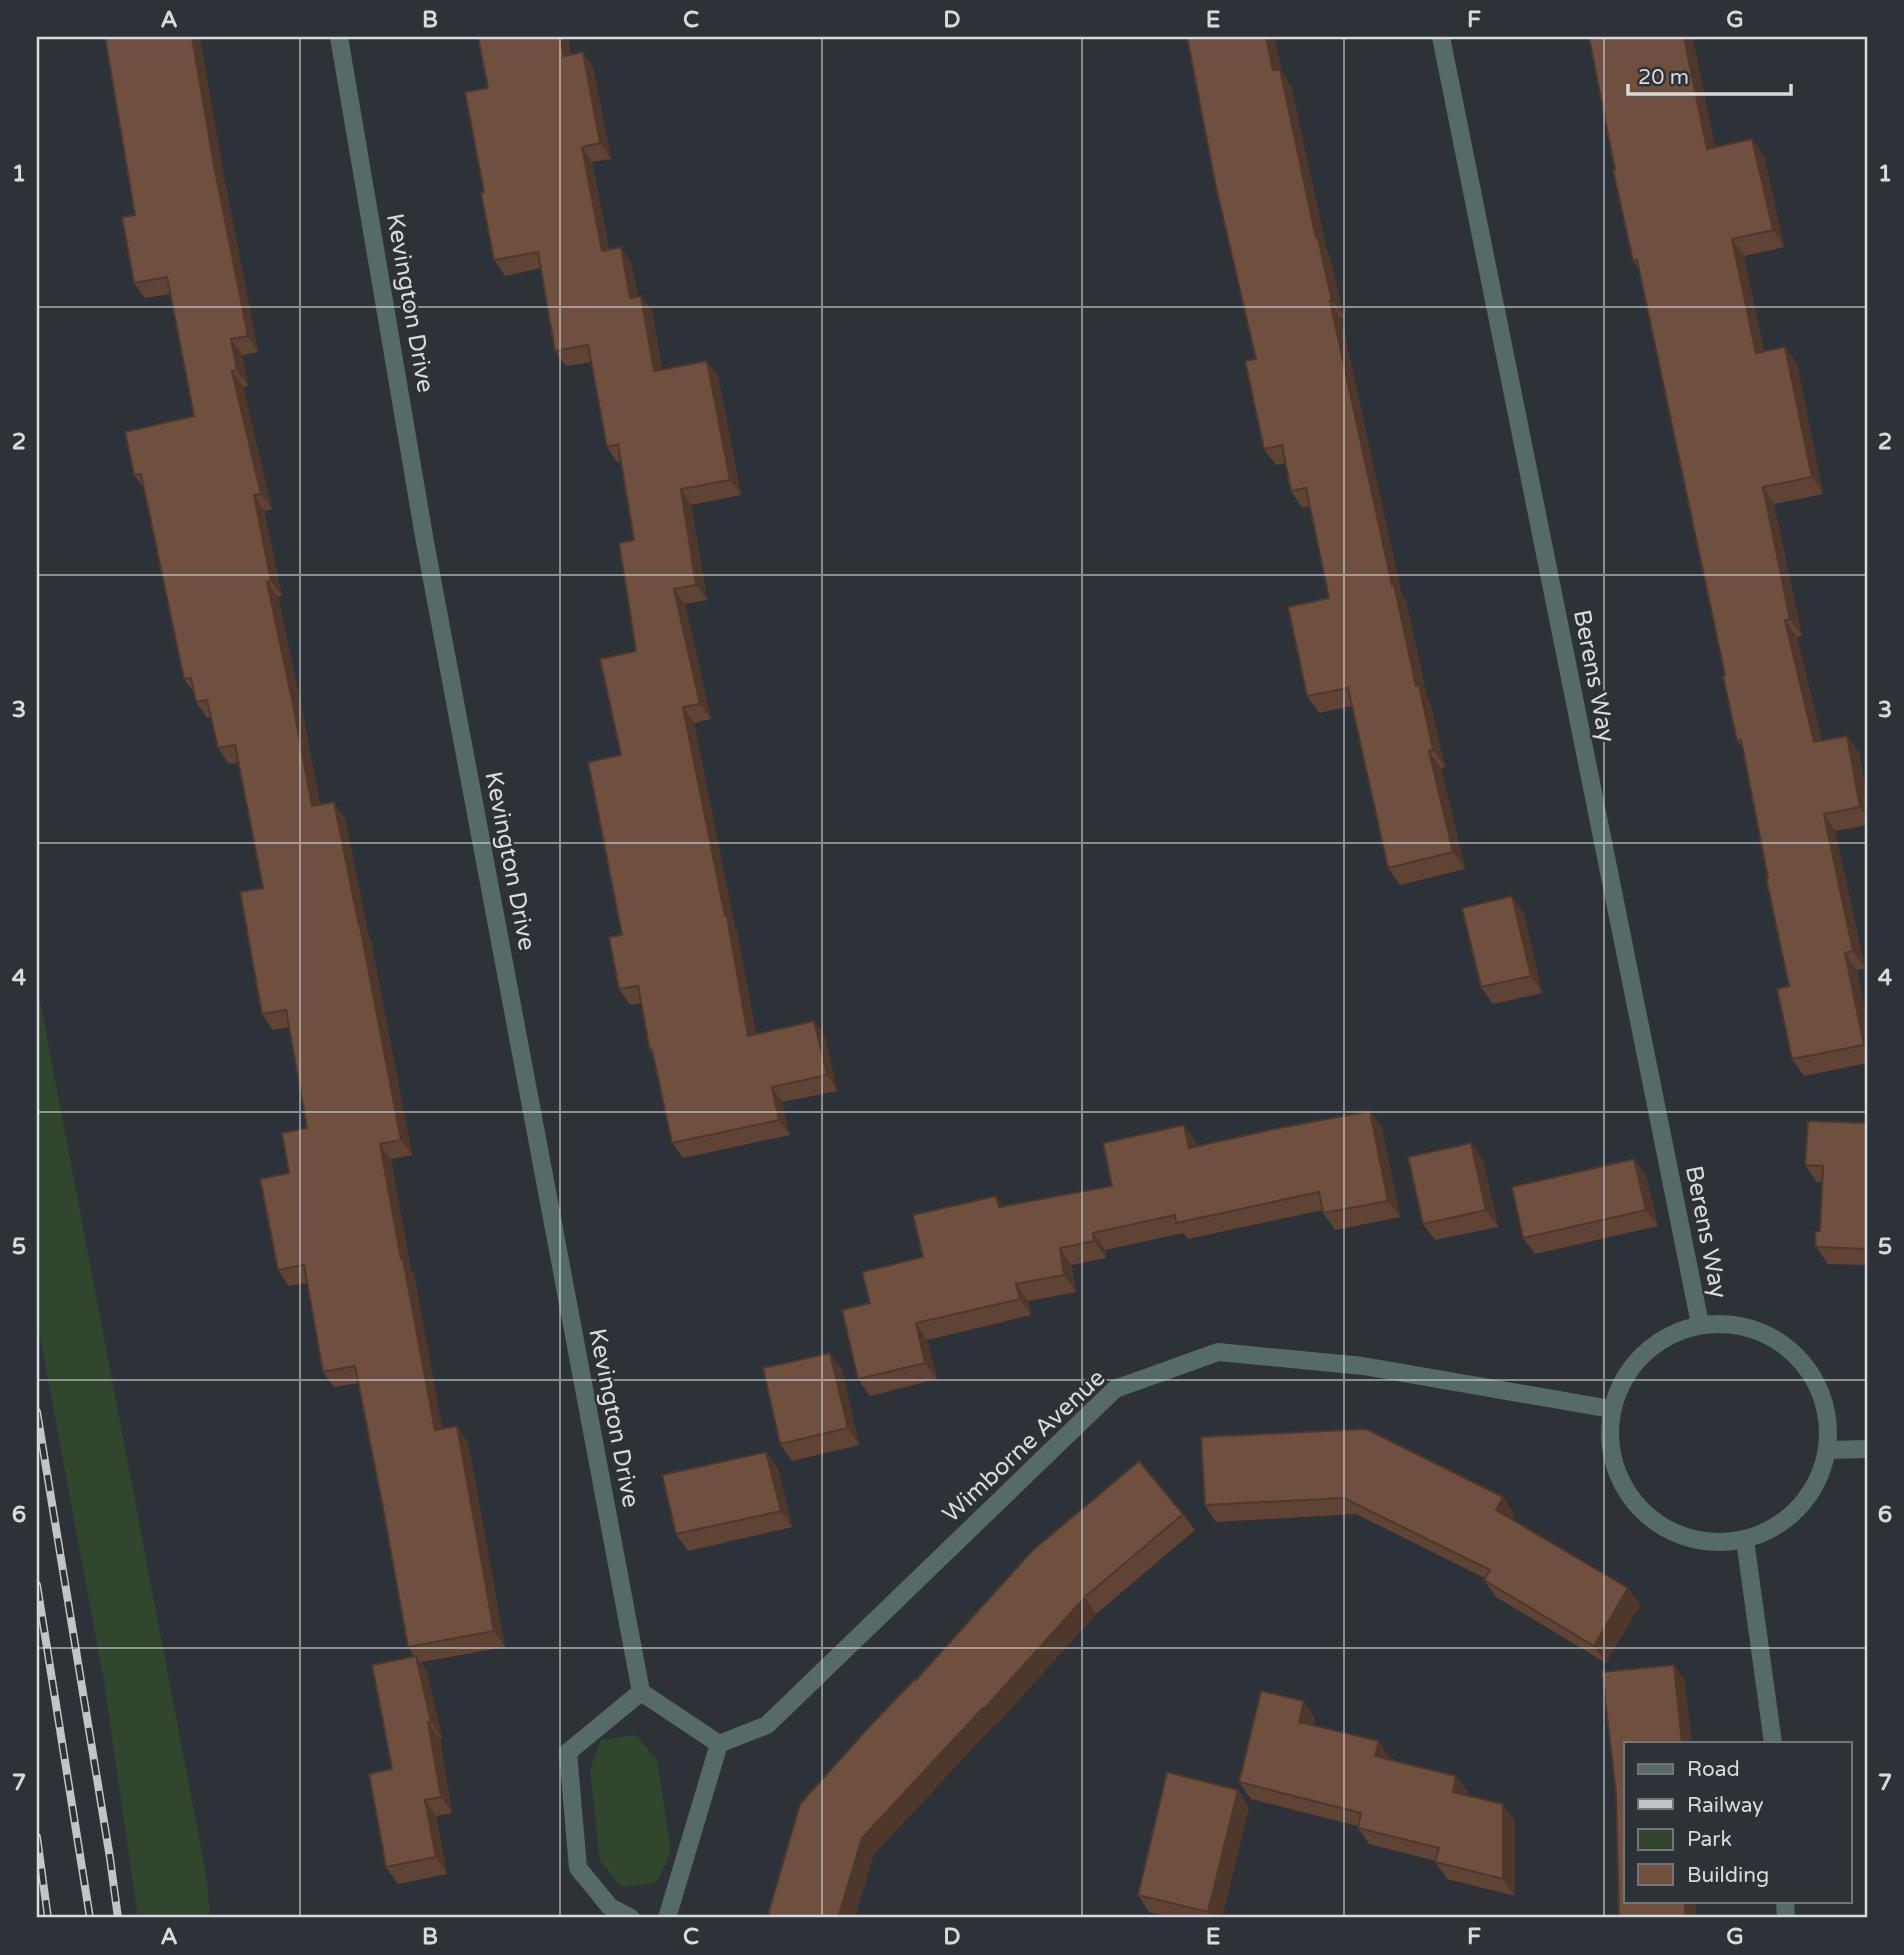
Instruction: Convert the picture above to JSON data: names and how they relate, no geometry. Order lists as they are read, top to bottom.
{
  "streets": {
    "street": ["Kevington Drive", "Berens Way", "Wimborne Avenue"]
  },
  "crossings": [
    ["Berens Way", "Wimborne Avenue"]
  ],
  "legend": [
    "Road",
    "Railway",
    "Park",
    "Building"
  ],
  "scale_bar": "20 m",
  "grid": {
    "columns": [
      "A",
      "B",
      "C",
      "D",
      "E",
      "F",
      "G"
    ],
    "rows": [
      "1",
      "2",
      "3",
      "4",
      "5",
      "6",
      "7"
    ]
  }
}
